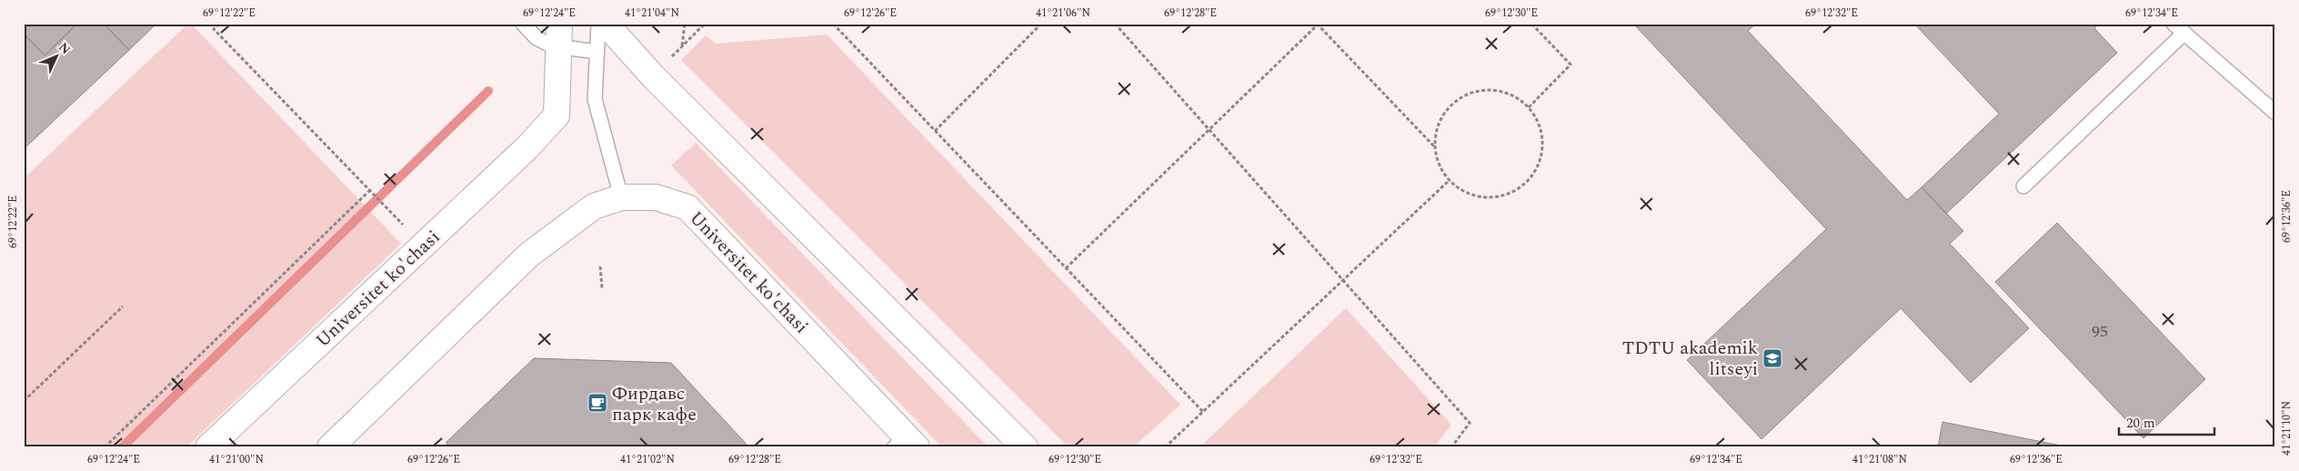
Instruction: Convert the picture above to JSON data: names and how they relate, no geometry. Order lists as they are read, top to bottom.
{
  "streets": {
    "street": ["Universitet ko'chasi"]
  },
  "places": {
    "school or university": ["TDTU akademik litseyi"],
    "cafe": ["Фирдавс парк кафе"]
  },
  "house_numbers": ["95"],
  "scale_bar": "20 m",
  "north": "top right",
  "coordinates": [
    "69°12'22\"E",
    "69°12'24\"E",
    "41°21'04\"N",
    "69°12'26\"E",
    "41°21'06\"N",
    "69°12'28\"E",
    "69°12'30\"E",
    "69°12'32\"E",
    "69°12'34\"E",
    "69°12'36\"E",
    "41°21'10\"N",
    "41°21'00\"N",
    "41°21'02\"N",
    "41°21'08\"N"
  ]
}
